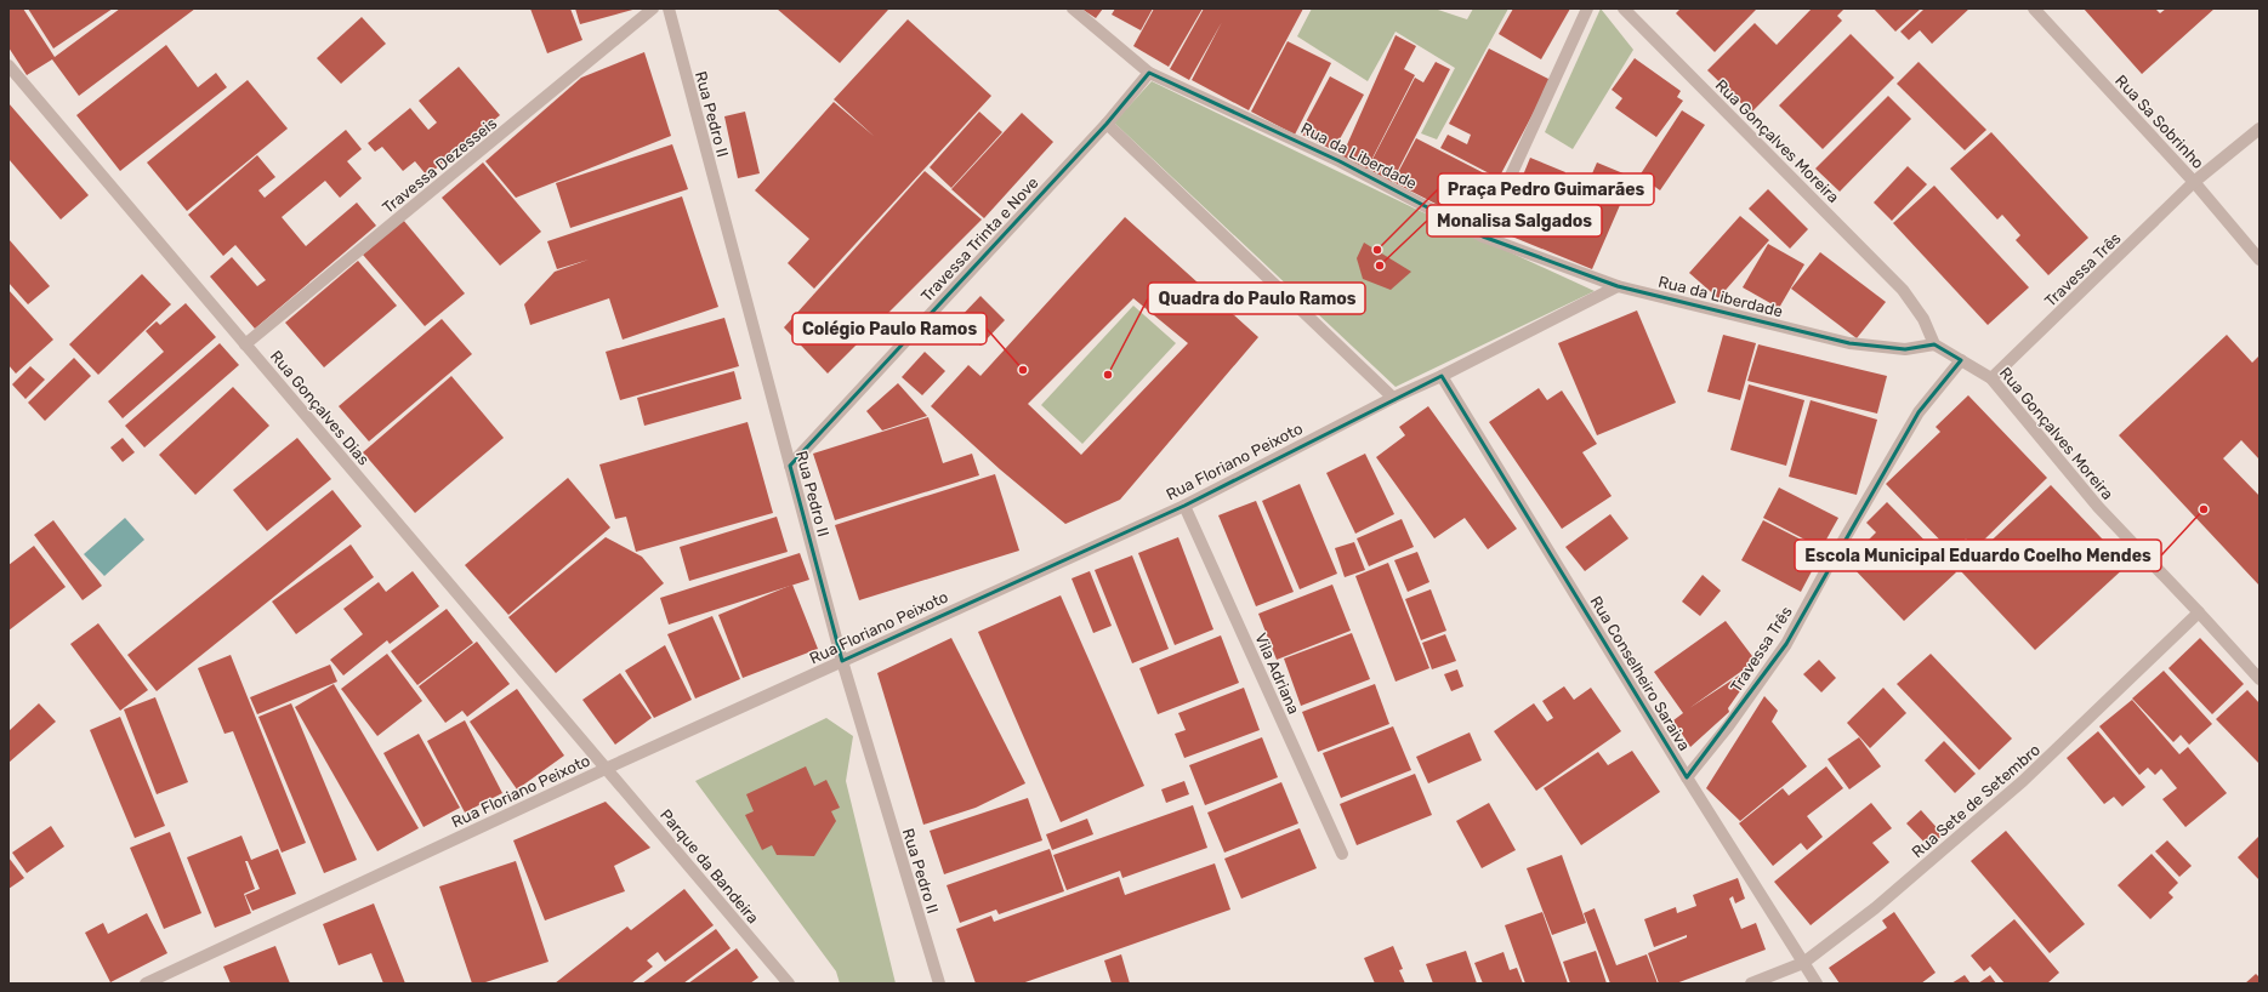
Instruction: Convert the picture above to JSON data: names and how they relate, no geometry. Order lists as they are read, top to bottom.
{
  "streets": {
    "street": [
      "Rua Pedro II",
      "Rua Sa Sobrinho",
      "Rua Gonçalves Moreira",
      "Rua da Liberdade",
      "Travessa Dezesseis",
      "Travessa Trinta e Nove",
      "Travessa Três",
      "Rua Gonçalves Dias",
      "Rua Floriano Peixoto",
      "Vila Adriana",
      "Rua Conselheiro Saraiva",
      "Rua Sete de Setembro",
      "Parque da Bandeira"
    ]
  },
  "crossings": [
    ["Rua Pedro II", "Travessa Trinta e Nove"],
    ["Rua Pedro II", "Rua Floriano Peixoto"],
    ["Rua Sa Sobrinho", "Travessa Três"],
    ["Rua Gonçalves Moreira", "Rua da Liberdade"],
    ["Rua Gonçalves Moreira", "Travessa Três"],
    ["Rua Gonçalves Moreira", "Rua Sete de Setembro"],
    ["Rua da Liberdade", "Travessa Trinta e Nove"],
    ["Rua da Liberdade", "Rua Floriano Peixoto"],
    ["Travessa Dezesseis", "Rua Gonçalves Dias"],
    ["Travessa Três", "Rua Conselheiro Saraiva"],
    ["Rua Gonçalves Dias", "Rua Floriano Peixoto"],
    ["Rua Gonçalves Dias", "Parque da Bandeira"],
    ["Rua Floriano Peixoto", "Vila Adriana"],
    ["Rua Floriano Peixoto", "Rua Conselheiro Saraiva"],
    ["Rua Floriano Peixoto", "Parque da Bandeira"],
    ["Rua Conselheiro Saraiva", "Rua Sete de Setembro"]
  ],
  "places": [
    "Praça Pedro Guimarães",
    "Monalisa Salgados",
    "Colégio Paulo Ramos",
    "Quadra do Paulo Ramos",
    "Escola Municipal Eduardo Coelho Mendes"
  ]
}
